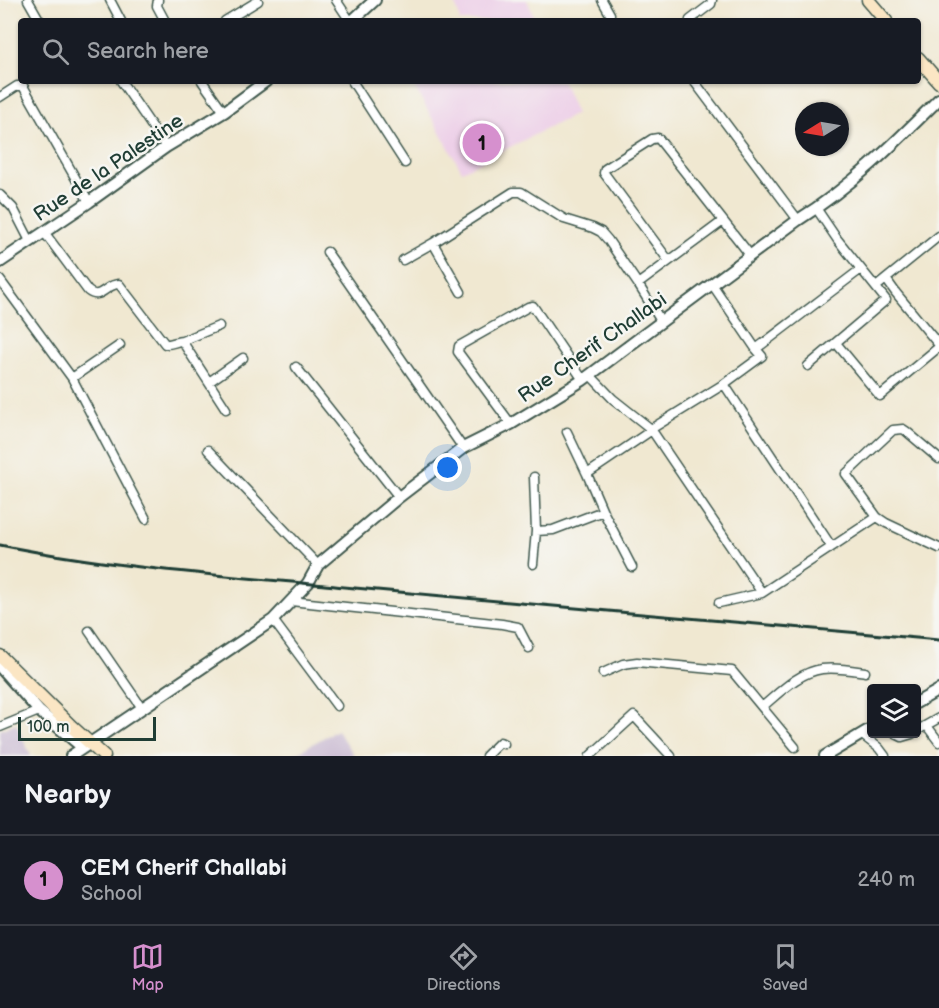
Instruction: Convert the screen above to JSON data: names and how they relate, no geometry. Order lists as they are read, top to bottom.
{
  "streets": {
    "street": ["Rue de la Palestine", "Rue Cherif Challabi"]
  },
  "scale_bar": "100 m",
  "north": "left",
  "page": {
    "search": "Search here",
    "pins": "1",
    "scale": "100 m",
    "heading": "Nearby",
    "list": [
      {
        "mark": "1",
        "name": "CEM Cherif Challabi",
        "note": "School",
        "value": "240 m"
      }
    ],
    "nav": ["Map", "Directions", "Saved"]
  }
}
